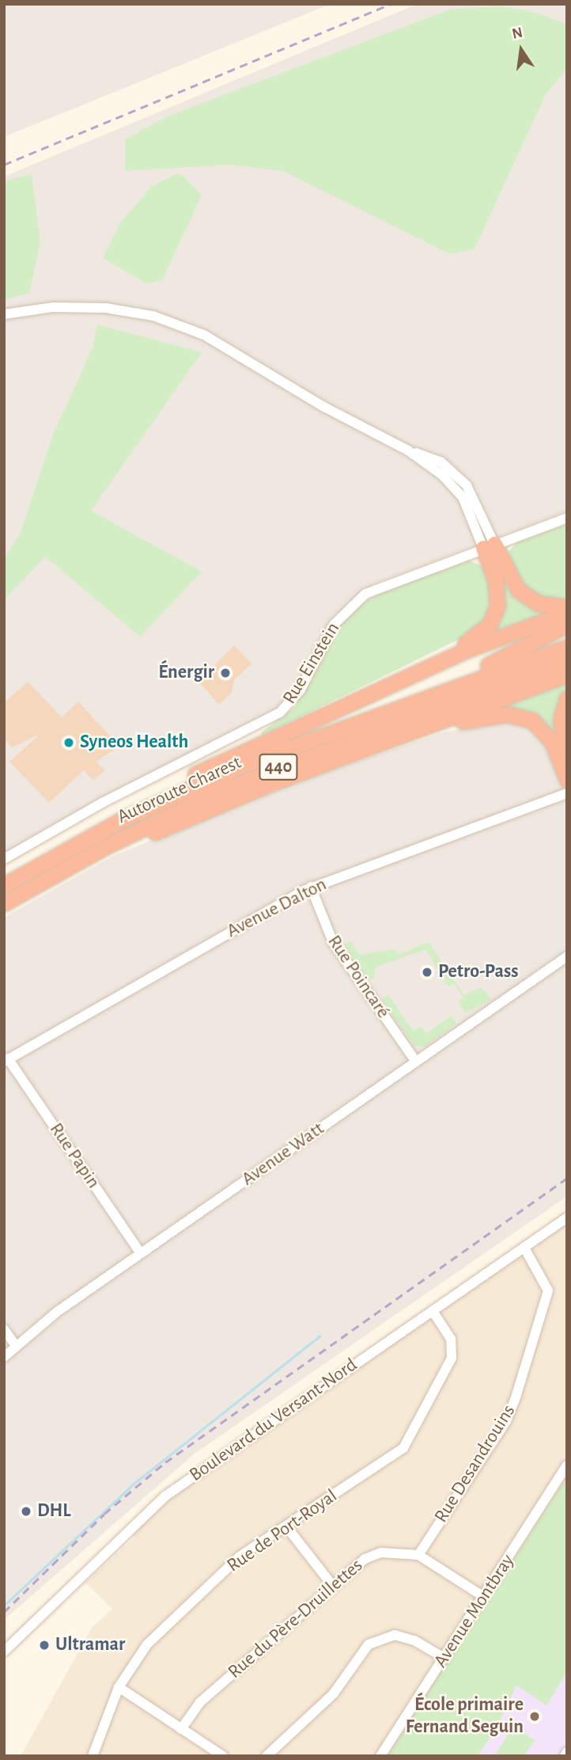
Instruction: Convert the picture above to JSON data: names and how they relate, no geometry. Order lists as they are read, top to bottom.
{
  "streets": {
    "highway": ["440", "Autoroute Charest"],
    "street": [
      "Rue Einstein",
      "Avenue Dalton",
      "Rue Poincaré",
      "Avenue Watt",
      "Rue Papin",
      "Boulevard du Versant-Nord",
      "Rue Desandrouins",
      "Rue de Port-Royal",
      "Avenue Montbray",
      "Rue du Père-Druillettes"
    ]
  },
  "crossings": [
    ["Avenue Dalton", "Rue Poincaré"],
    ["Avenue Dalton", "Rue Papin"],
    ["Rue Poincaré", "Avenue Watt"],
    ["Avenue Watt", "Rue Papin"],
    ["Boulevard du Versant-Nord", "Rue Desandrouins"],
    ["Boulevard du Versant-Nord", "Rue de Port-Royal"],
    ["Rue Desandrouins", "Rue du Père-Druillettes"],
    ["Avenue Montbray", "Rue du Père-Druillettes"]
  ],
  "places": [
    "Énergir",
    "Syneos Health",
    "Petro-Pass",
    "DHL",
    "Ultramar",
    "École primaire Fernand Seguin"
  ],
  "north": "top"
}
